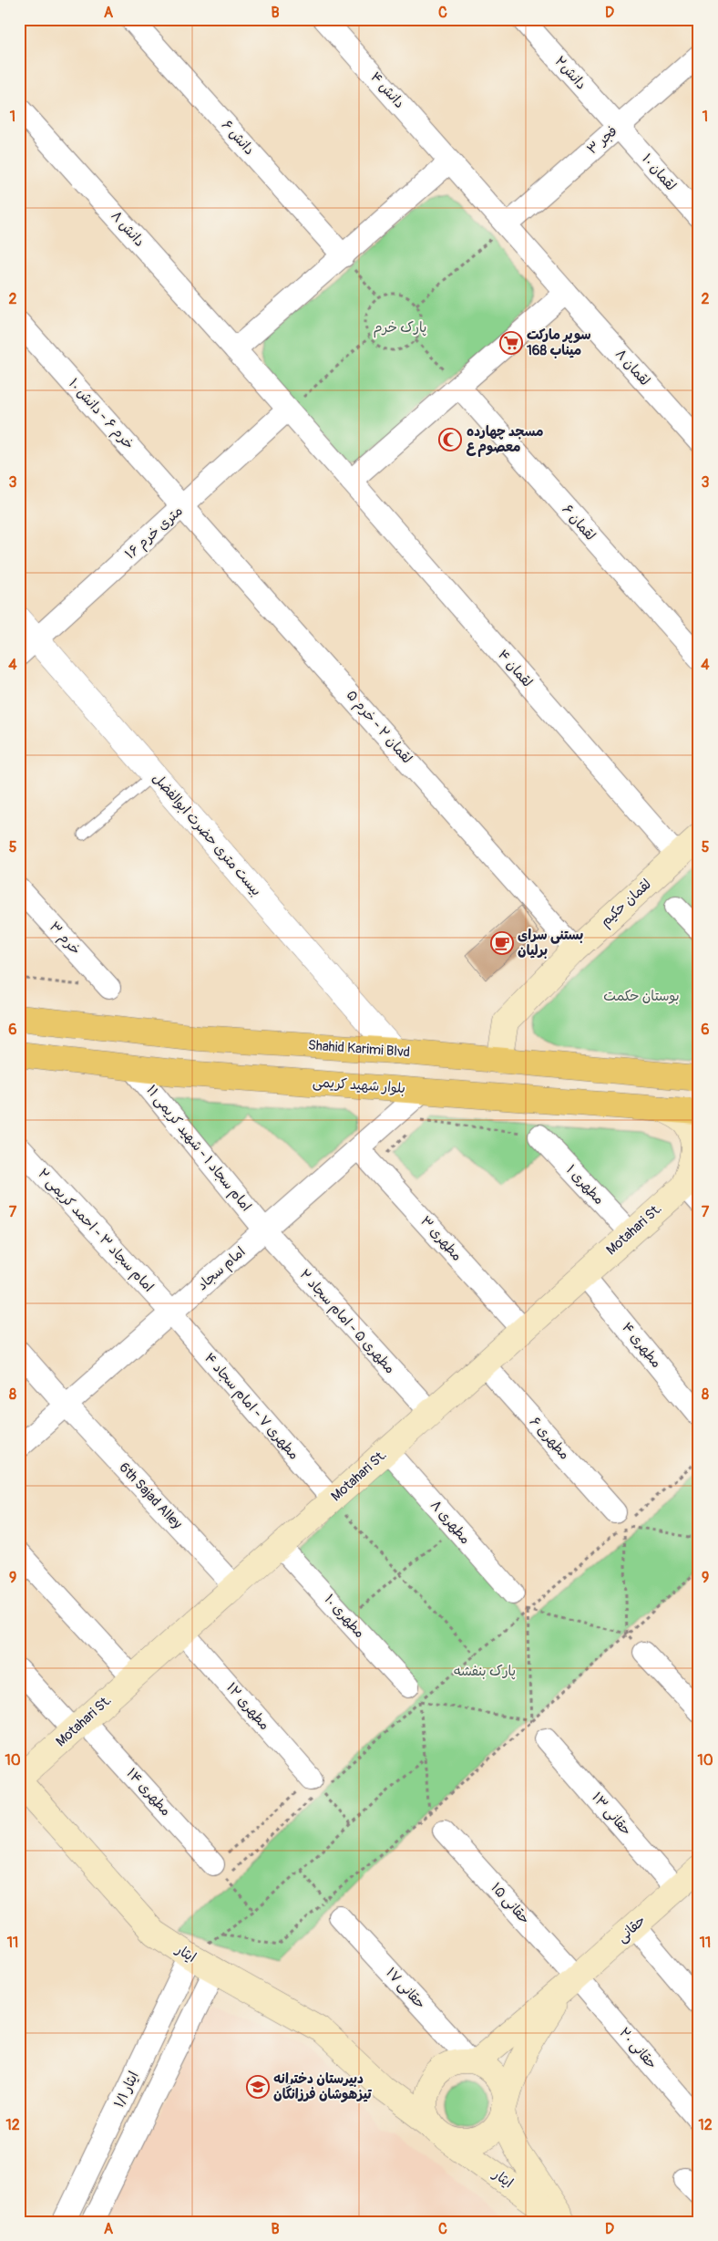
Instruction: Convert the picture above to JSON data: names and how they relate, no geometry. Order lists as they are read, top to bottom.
{
  "streets": {
    "main road": [
      "لقمان حکیم",
      "Shahid Karimi Blvd",
      "بلوار شهید کریمی",
      "Motahari St.",
      "حقانی",
      "ایثار"
    ],
    "street": [
      "دانش۲",
      "دانش ۴",
      "دانش ۶",
      "فجر ۳",
      "لقمان ۱۰",
      "دانش ۸",
      "لقمان ۸",
      "خرم ۶ - دانش ۱۰",
      "لقمان ۶",
      "۱۶ متری خرم",
      "لقمان ۴",
      "لقمان ۲ - خرم ۵",
      "بیست متری حضرت ابوالفضل",
      "خرم ۳",
      "امام سجاد ۱ - شهید کریمی ۱۱",
      "مطهری ۱",
      "امام سجاد ۳ - احمد کریمی ۲",
      "مطهری ۳",
      "امام سجاد",
      "مطهری ۵ - امام سجاد ۲",
      "مطهری ۴",
      "مطهری ۷ - امام سجاد ۴",
      "مطهری ۶",
      "6th Sajad Alley",
      "مطهری ۸",
      "مطهری ۱۰",
      "مطهری ۱۲",
      "مطهری ۱۴",
      "حقانی ۱۳",
      "حقانی ۱۵",
      "حقانی ۱۷",
      "حقانی ۲۰",
      "ایثار ۱/۱"
    ]
  },
  "crossings": [
    ["دانش۲", "فجر ۳"],
    ["دانش۲", "لقمان ۱۰"],
    ["دانش ۴", "فجر ۳"],
    ["دانش ۴", "لقمان ۸"],
    ["فجر ۳", "لقمان ۱۰"],
    ["فجر ۳", "لقمان ۸"],
    ["دانش ۸", "۱۶ متری خرم"],
    ["دانش ۸", "لقمان ۴"],
    ["خرم ۶ - دانش ۱۰", "۱۶ متری خرم"],
    ["خرم ۶ - دانش ۱۰", "لقمان ۲ - خرم ۵"],
    ["۱۶ متری خرم", "لقمان ۴"],
    ["۱۶ متری خرم", "لقمان ۲ - خرم ۵"],
    ["۱۶ متری خرم", "بیست متری حضرت ابوالفضل"],
    ["لقمان ۴", "لقمان حکیم"],
    ["لقمان ۲ - خرم ۵", "لقمان حکیم"],
    ["بیست متری حضرت ابوالفضل", "Shahid Karimi Blvd"],
    ["لقمان حکیم", "Shahid Karimi Blvd"],
    ["بلوار شهید کریمی", "امام سجاد ۱ - شهید کریمی ۱۱"],
    ["بلوار شهید کریمی", "امام سجاد"],
    ["امام سجاد ۱ - شهید کریمی ۱۱", "امام سجاد"],
    ["امام سجاد ۱ - شهید کریمی ۱۱", "مطهری ۵ - امام سجاد ۲"],
    ["مطهری ۱", "Motahari St."],
    ["Motahari St.", "مطهری ۳"],
    ["Motahari St.", "مطهری ۵ - امام سجاد ۲"],
    ["Motahari St.", "مطهری ۴"],
    ["Motahari St.", "مطهری ۷ - امام سجاد ۴"],
    ["Motahari St.", "مطهری ۶"],
    ["Motahari St.", "6th Sajad Alley"],
    ["Motahari St.", "مطهری ۸"],
    ["Motahari St.", "مطهری ۱۰"],
    ["Motahari St.", "مطهری ۱۲"],
    ["Motahari St.", "مطهری ۱۴"],
    ["Motahari St.", "ایثار"],
    ["امام سجاد ۳ - احمد کریمی ۲", "امام سجاد"],
    ["امام سجاد ۳ - احمد کریمی ۲", "مطهری ۷ - امام سجاد ۴"],
    ["مطهری ۳", "امام سجاد"],
    ["امام سجاد", "مطهری ۵ - امام سجاد ۲"],
    ["امام سجاد", "مطهری ۷ - امام سجاد ۴"],
    ["امام سجاد", "6th Sajad Alley"],
    ["حقانی ۱۳", "حقانی"],
    ["حقانی ۱۵", "حقانی"],
    ["حقانی ۱۵", "حقانی ۲۰"],
    ["حقانی", "ایثار"],
    ["حقانی", "حقانی ۱۷"],
    ["حقانی", "حقانی ۲۰"],
    ["ایثار", "حقانی ۱۷"],
    ["ایثار", "ایثار ۱/۱"]
  ],
  "parks": ["پارک خرم", "بوستان حکمت", "پارک بنفشه"],
  "places": {
    "supermarket": ["سوپر مارکت میناب 168"],
    "mosque": ["مسجد چهارده معصوم ع"],
    "cafe": ["بستنی سرای برلیان"],
    "school or university": ["دبیرستان دخترانه تیزهوشان فرزانگان"]
  },
  "grid": {
    "columns": [
      "A",
      "B",
      "C",
      "D"
    ],
    "rows": [
      "1",
      "2",
      "3",
      "4",
      "5",
      "6",
      "7",
      "8",
      "9",
      "10",
      "11",
      "12"
    ]
  }
}
